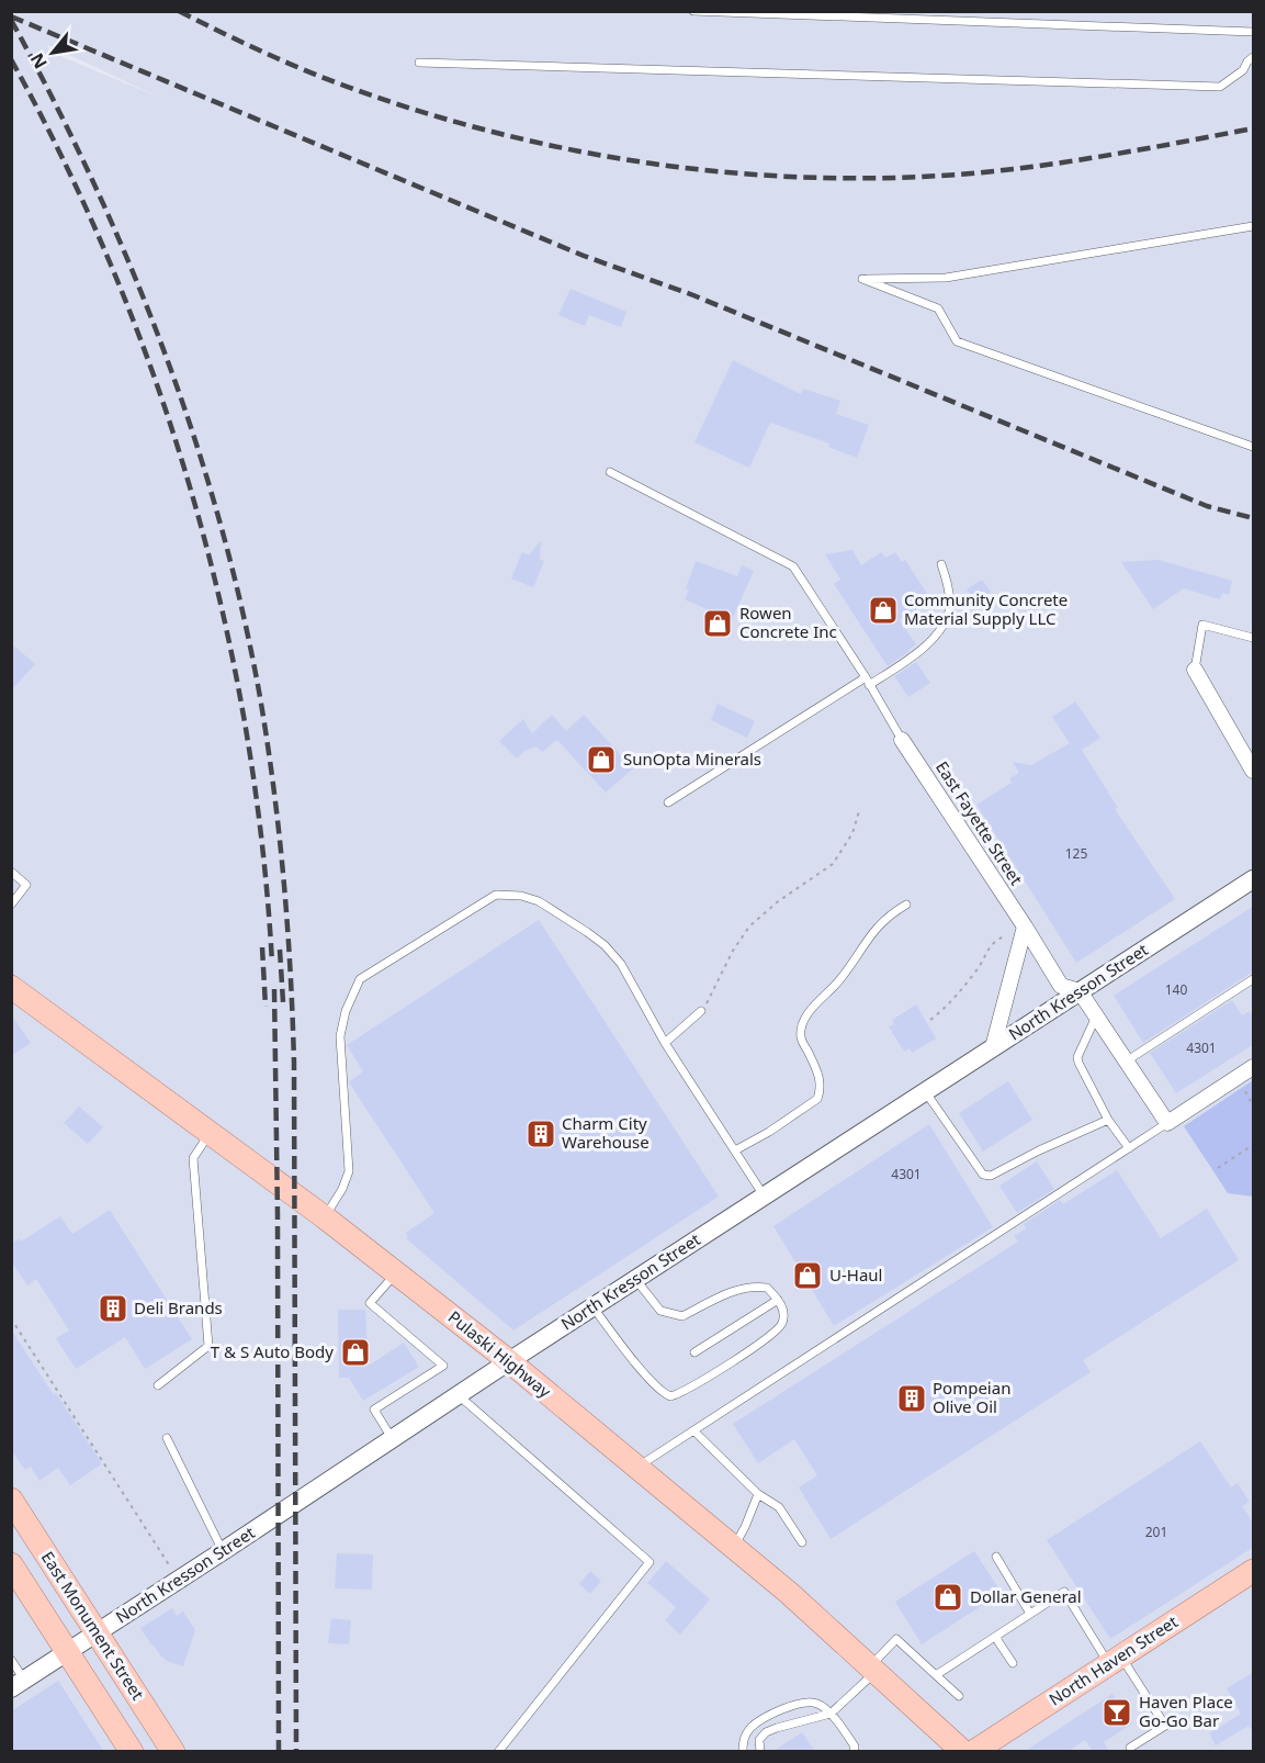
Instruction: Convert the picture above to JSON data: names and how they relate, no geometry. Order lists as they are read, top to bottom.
{
  "streets": {
    "main road": ["Pulaski Highway", "East Monument Street", "North Haven Street"],
    "street": ["East Fayette Street", "North Kresson Street"]
  },
  "crossings": [
    ["East Fayette Street", "North Kresson Street"],
    ["North Kresson Street", "Pulaski Highway"],
    ["North Kresson Street", "East Monument Street"]
  ],
  "places": {
    "shop": [
      "Community Concrete Material Supply LLC",
      "Rowen Concrete Inc",
      "SunOpta Minerals",
      "U-Haul",
      "T & S Auto Body",
      "Dollar General"
    ],
    "building": ["Charm City Warehouse", "Deli Brands", "Pompeian Olive Oil"],
    "bar": ["Haven Place Go-Go Bar"]
  },
  "house_numbers": [
    "125",
    "140",
    "4301",
    "4301",
    "201"
  ],
  "north": "bottom left"
}
